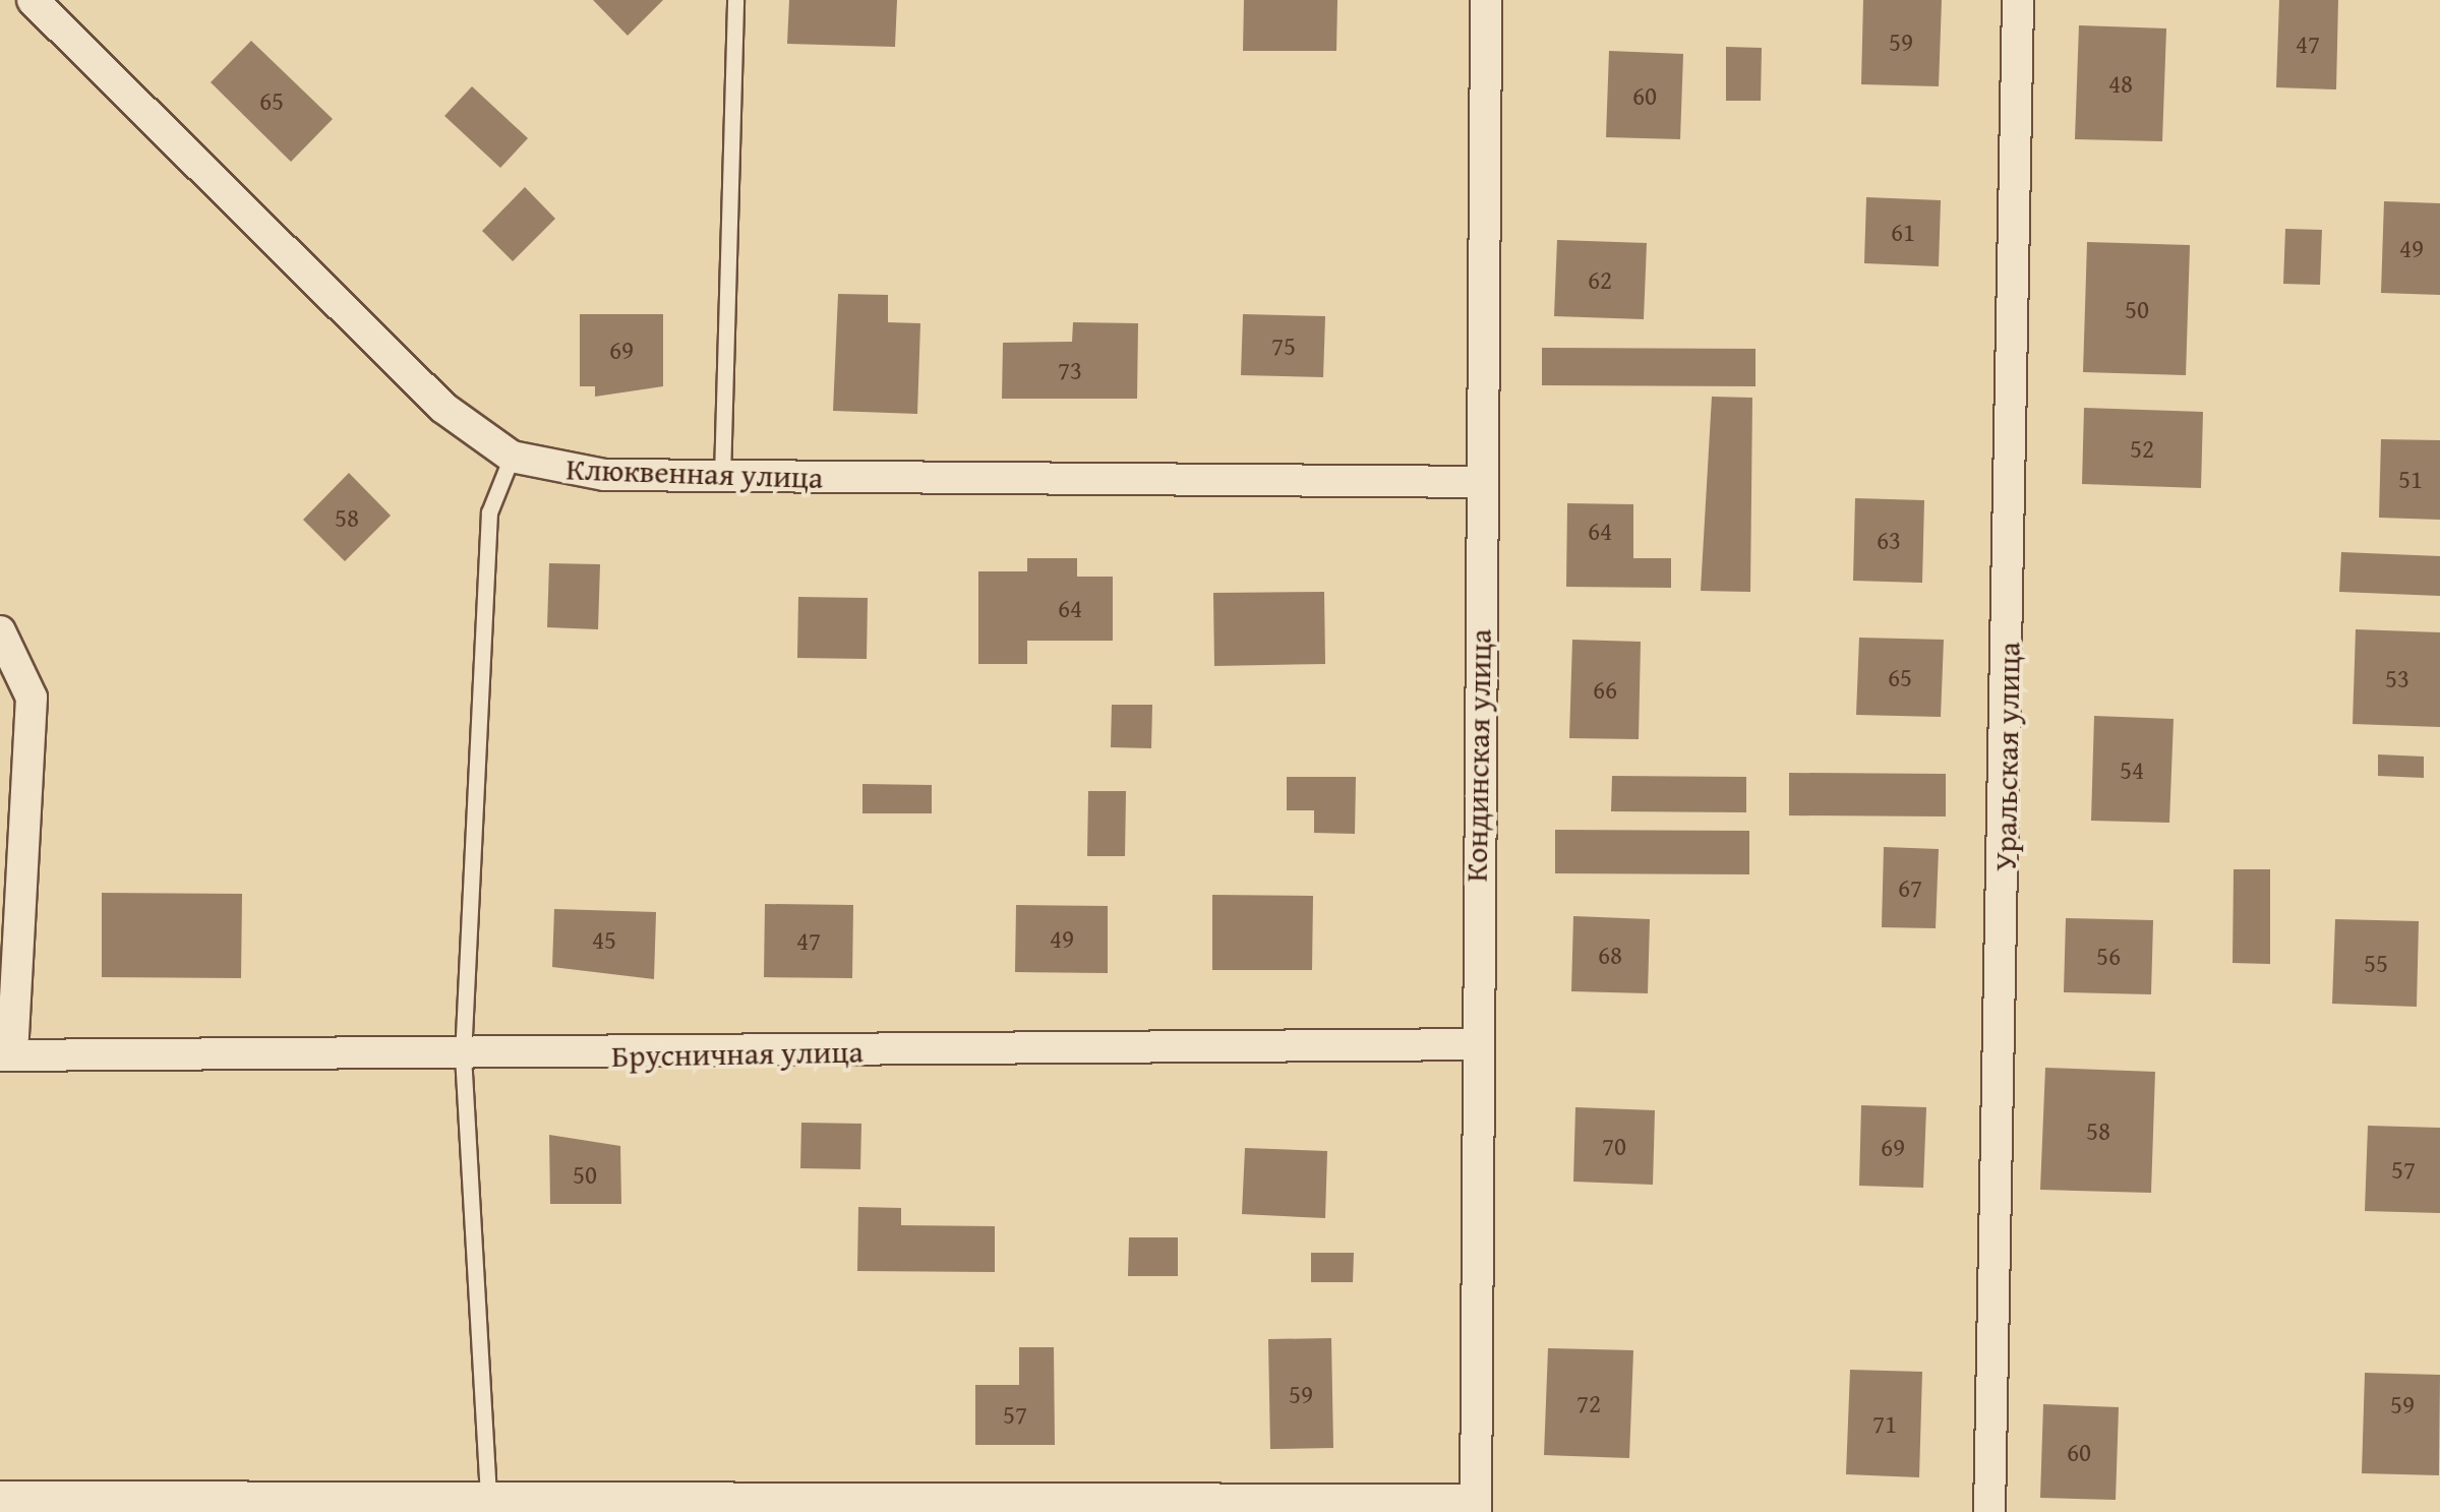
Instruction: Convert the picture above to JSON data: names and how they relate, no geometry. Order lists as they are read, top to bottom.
{
  "streets": {
    "street": [
      "Клюквенная улица",
      "Кондинская улица",
      "Уральская улица",
      "Брусничная улица"
    ]
  },
  "crossings": [
    ["Клюквенная улица", "Кондинская улица"],
    ["Кондинская улица", "Брусничная улица"]
  ],
  "house_numbers": [
    "59",
    "47",
    "48",
    "60",
    "65",
    "61",
    "49",
    "62",
    "50",
    "75",
    "69",
    "73",
    "52",
    "51",
    "58",
    "64",
    "63",
    "64",
    "65",
    "53",
    "66",
    "54",
    "67",
    "49",
    "45",
    "47",
    "68",
    "56",
    "55",
    "58",
    "70",
    "69",
    "57",
    "50",
    "59",
    "72",
    "59",
    "57",
    "71",
    "60"
  ]
}
